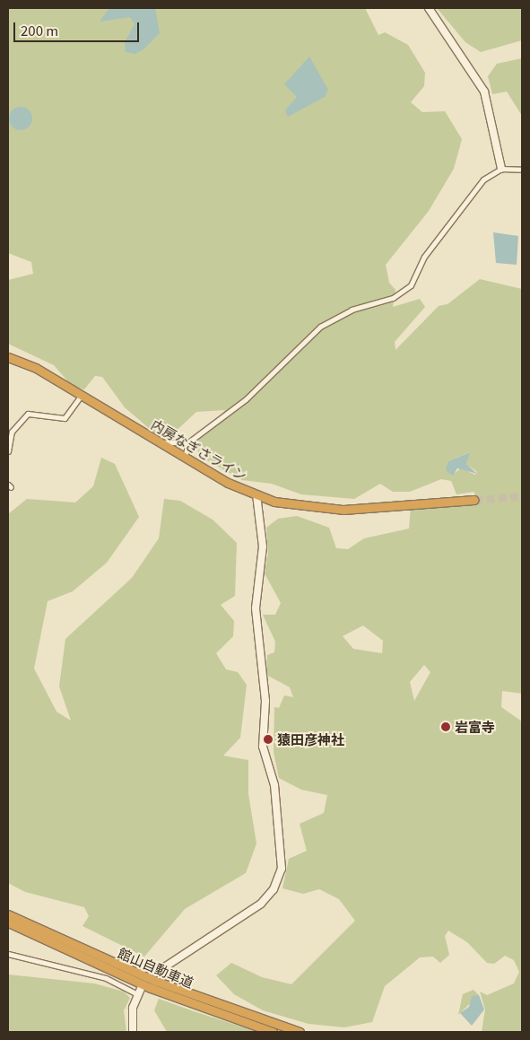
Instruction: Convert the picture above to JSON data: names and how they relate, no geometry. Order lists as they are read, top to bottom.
{
  "streets": {
    "highway": ["内房なぎさライン", "館山自動車道"]
  },
  "places": ["岩富寺", "猿田彦神社"],
  "scale_bar": "200 m"
}
